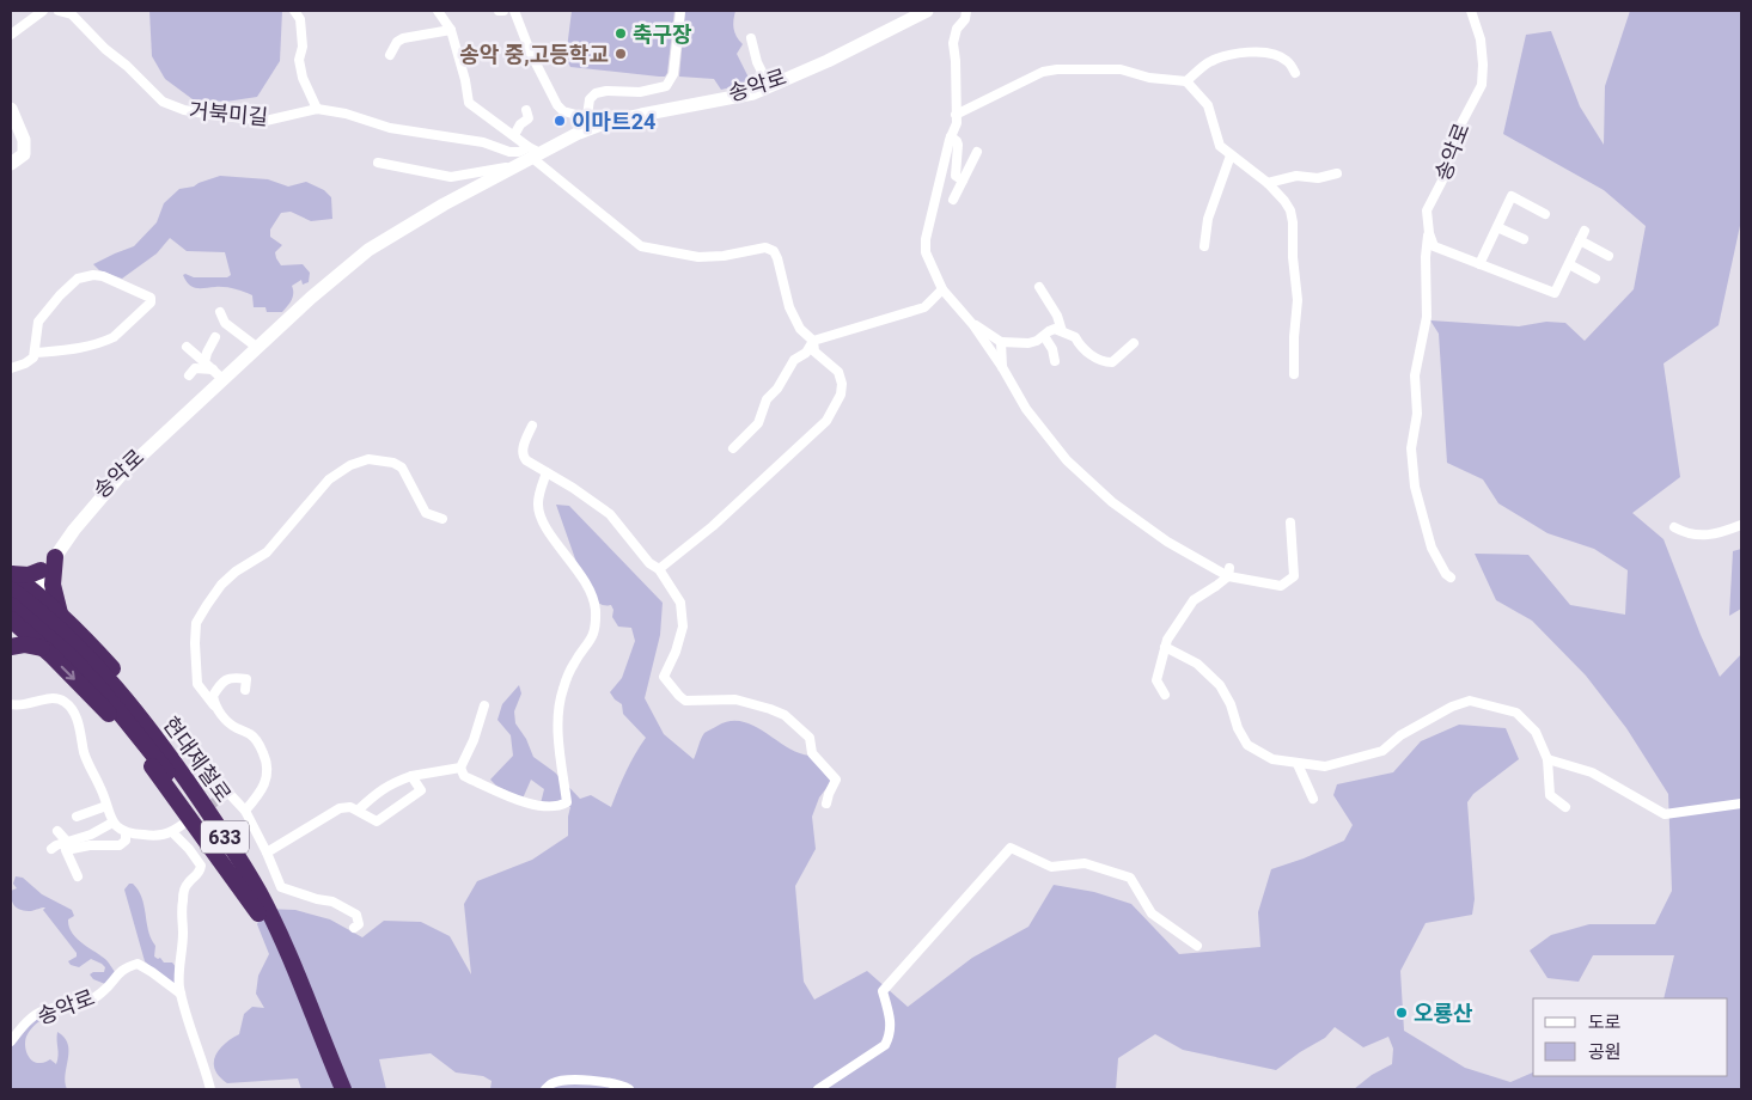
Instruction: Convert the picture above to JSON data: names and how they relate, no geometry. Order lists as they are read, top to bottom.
{
  "streets": {
    "highway": ["현대제철로", "633"],
    "main road": ["송악로"],
    "street": ["거북미길"]
  },
  "crossings": [
    ["송악로", "거북미길"],
    ["송악로", "현대제철로"]
  ],
  "places": [
    "축구장",
    "송악 중,고등학교",
    "이마트24",
    "오룡산"
  ],
  "legend": ["도로", "공원"]
}
